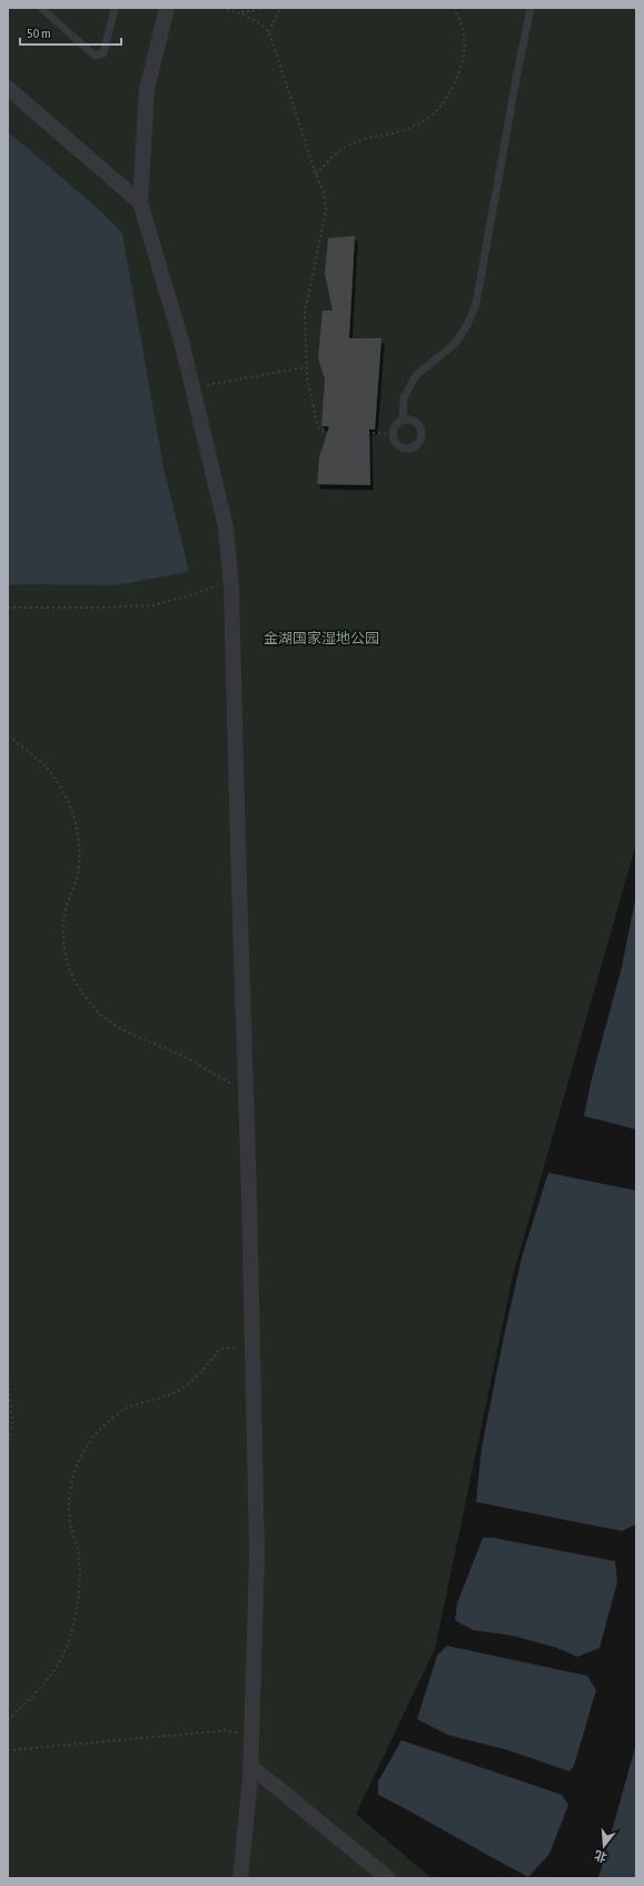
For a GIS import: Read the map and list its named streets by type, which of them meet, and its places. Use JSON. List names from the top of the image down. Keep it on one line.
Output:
{"parks":["金湖国家湿地公园"],"scale_bar":"50 m","north":"bottom"}
